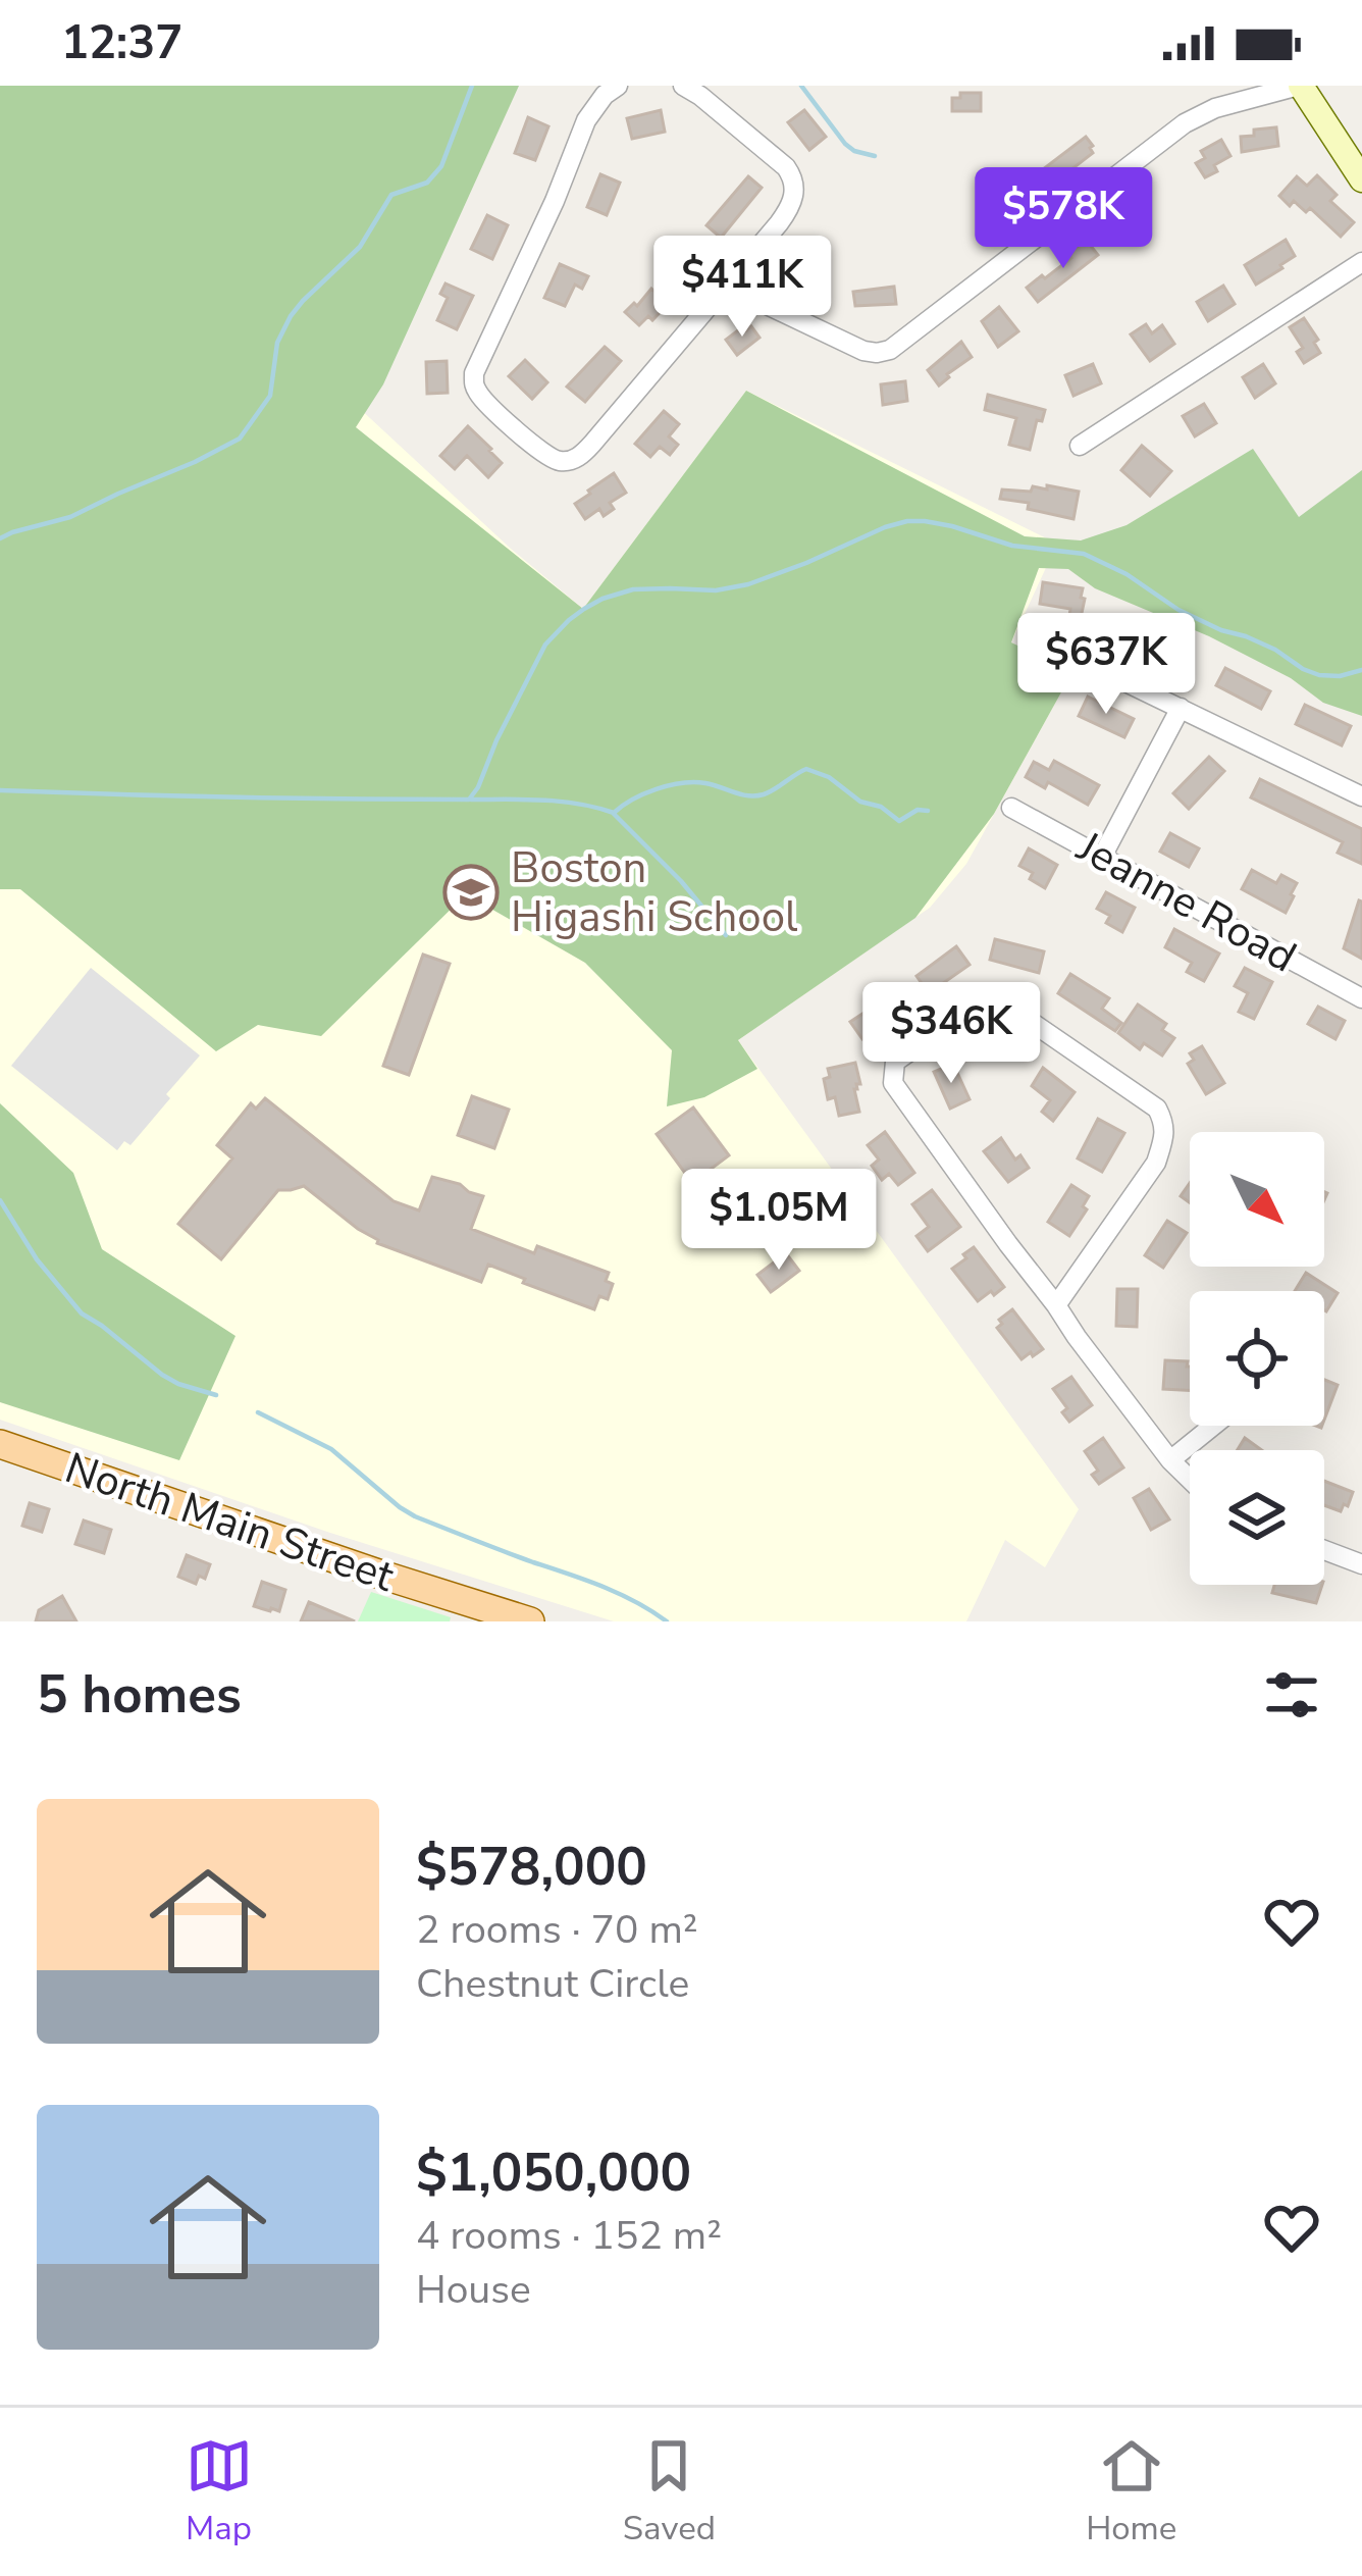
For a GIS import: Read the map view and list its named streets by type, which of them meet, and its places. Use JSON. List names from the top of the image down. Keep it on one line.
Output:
{"streets":{"main road":["North Main Street"],"street":["Jeanne Road"]},"places":{"school or university":["Boston Higashi School"]},"north":"bottom right","page":{"status":"12:37","price":["$578K","$411K","$637K","$346K","$1.05M"],"heading":"5 homes","list":[{"name":"$578,000","note":"2 rooms · 70 m² · Chestnut Circle"},{"name":"$1,050,000","note":"4 rooms · 152 m² · House"}],"tabs":["Map","Saved","Home"]}}
